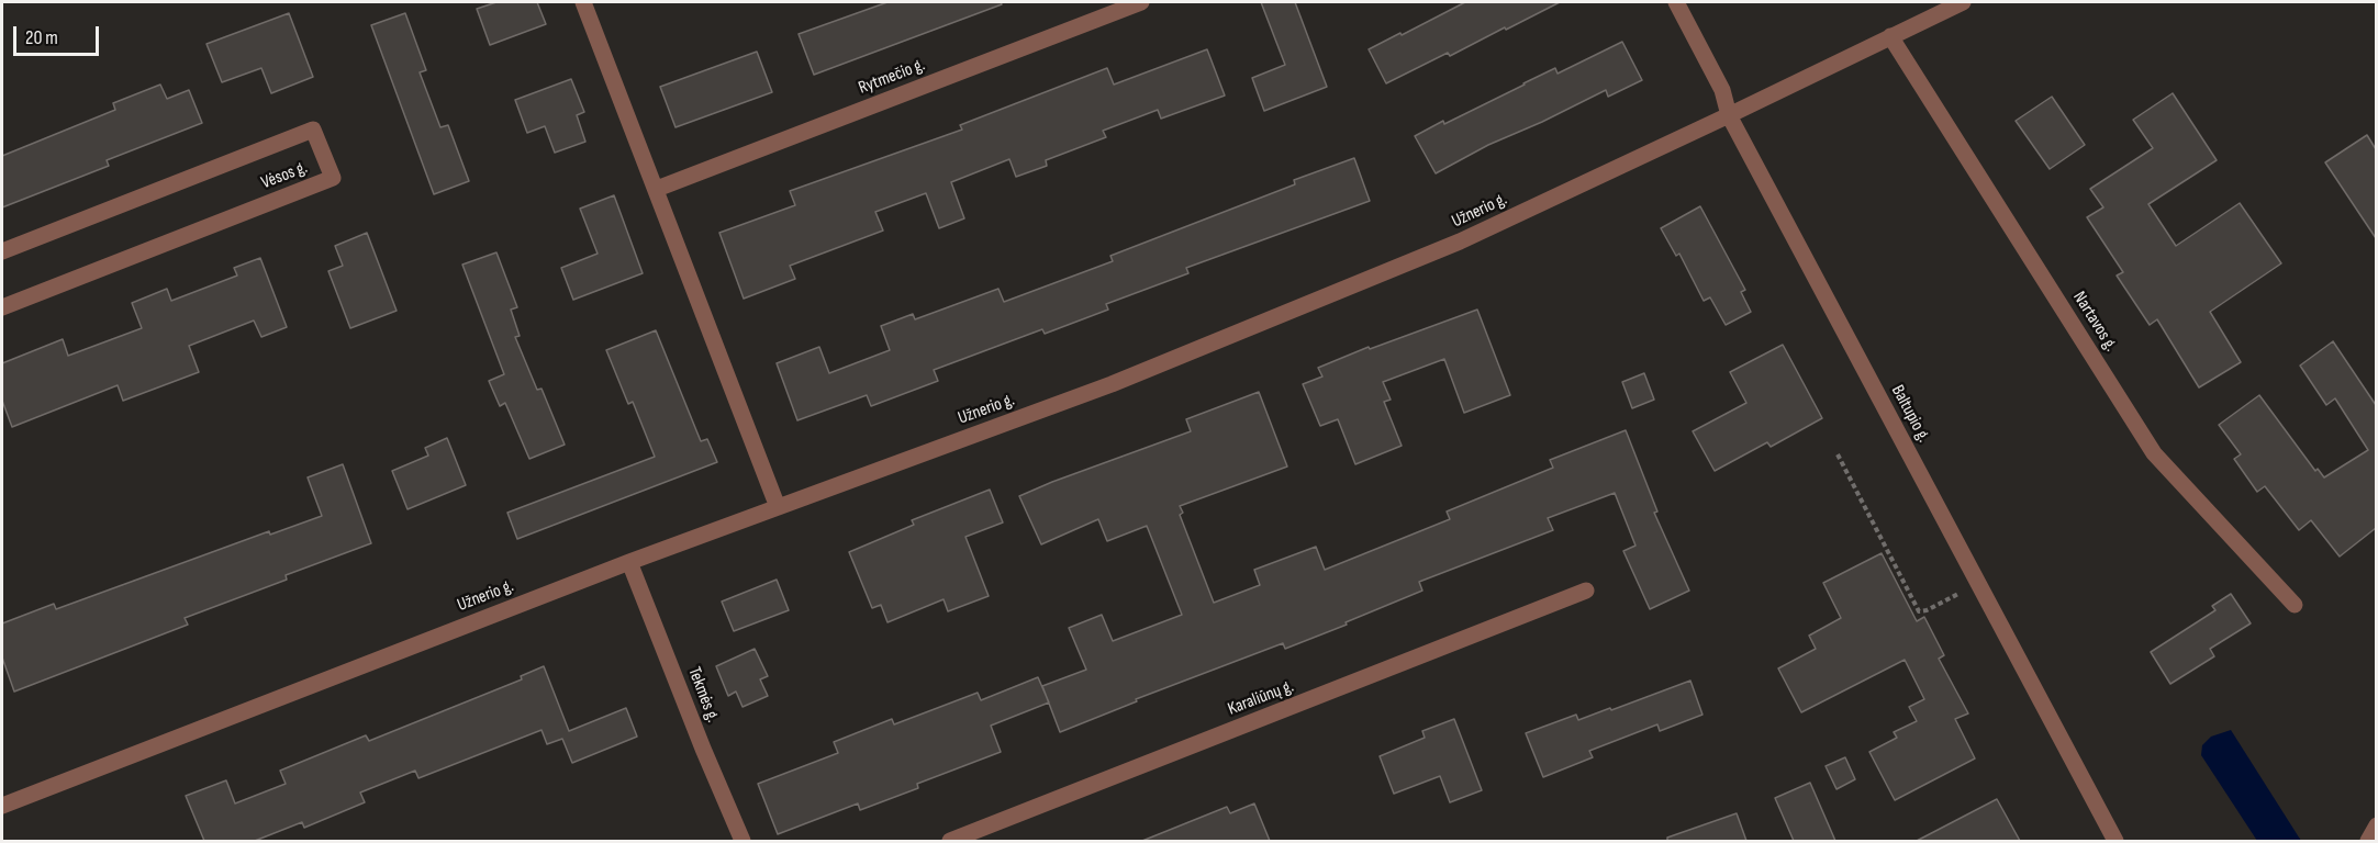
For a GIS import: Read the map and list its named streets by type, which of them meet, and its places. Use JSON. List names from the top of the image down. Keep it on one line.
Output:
{"streets":{"street":["Rytmečio g.","Vėsos g.","Užnerio g.","Nartavos g.","Baltupio g.","Tekmės g.","Karaliūnų g."]},"crossings":[["Užnerio g.","Nartavos g."],["Užnerio g.","Baltupio g."],["Užnerio g.","Tekmės g."]],"scale_bar":"20 m"}
